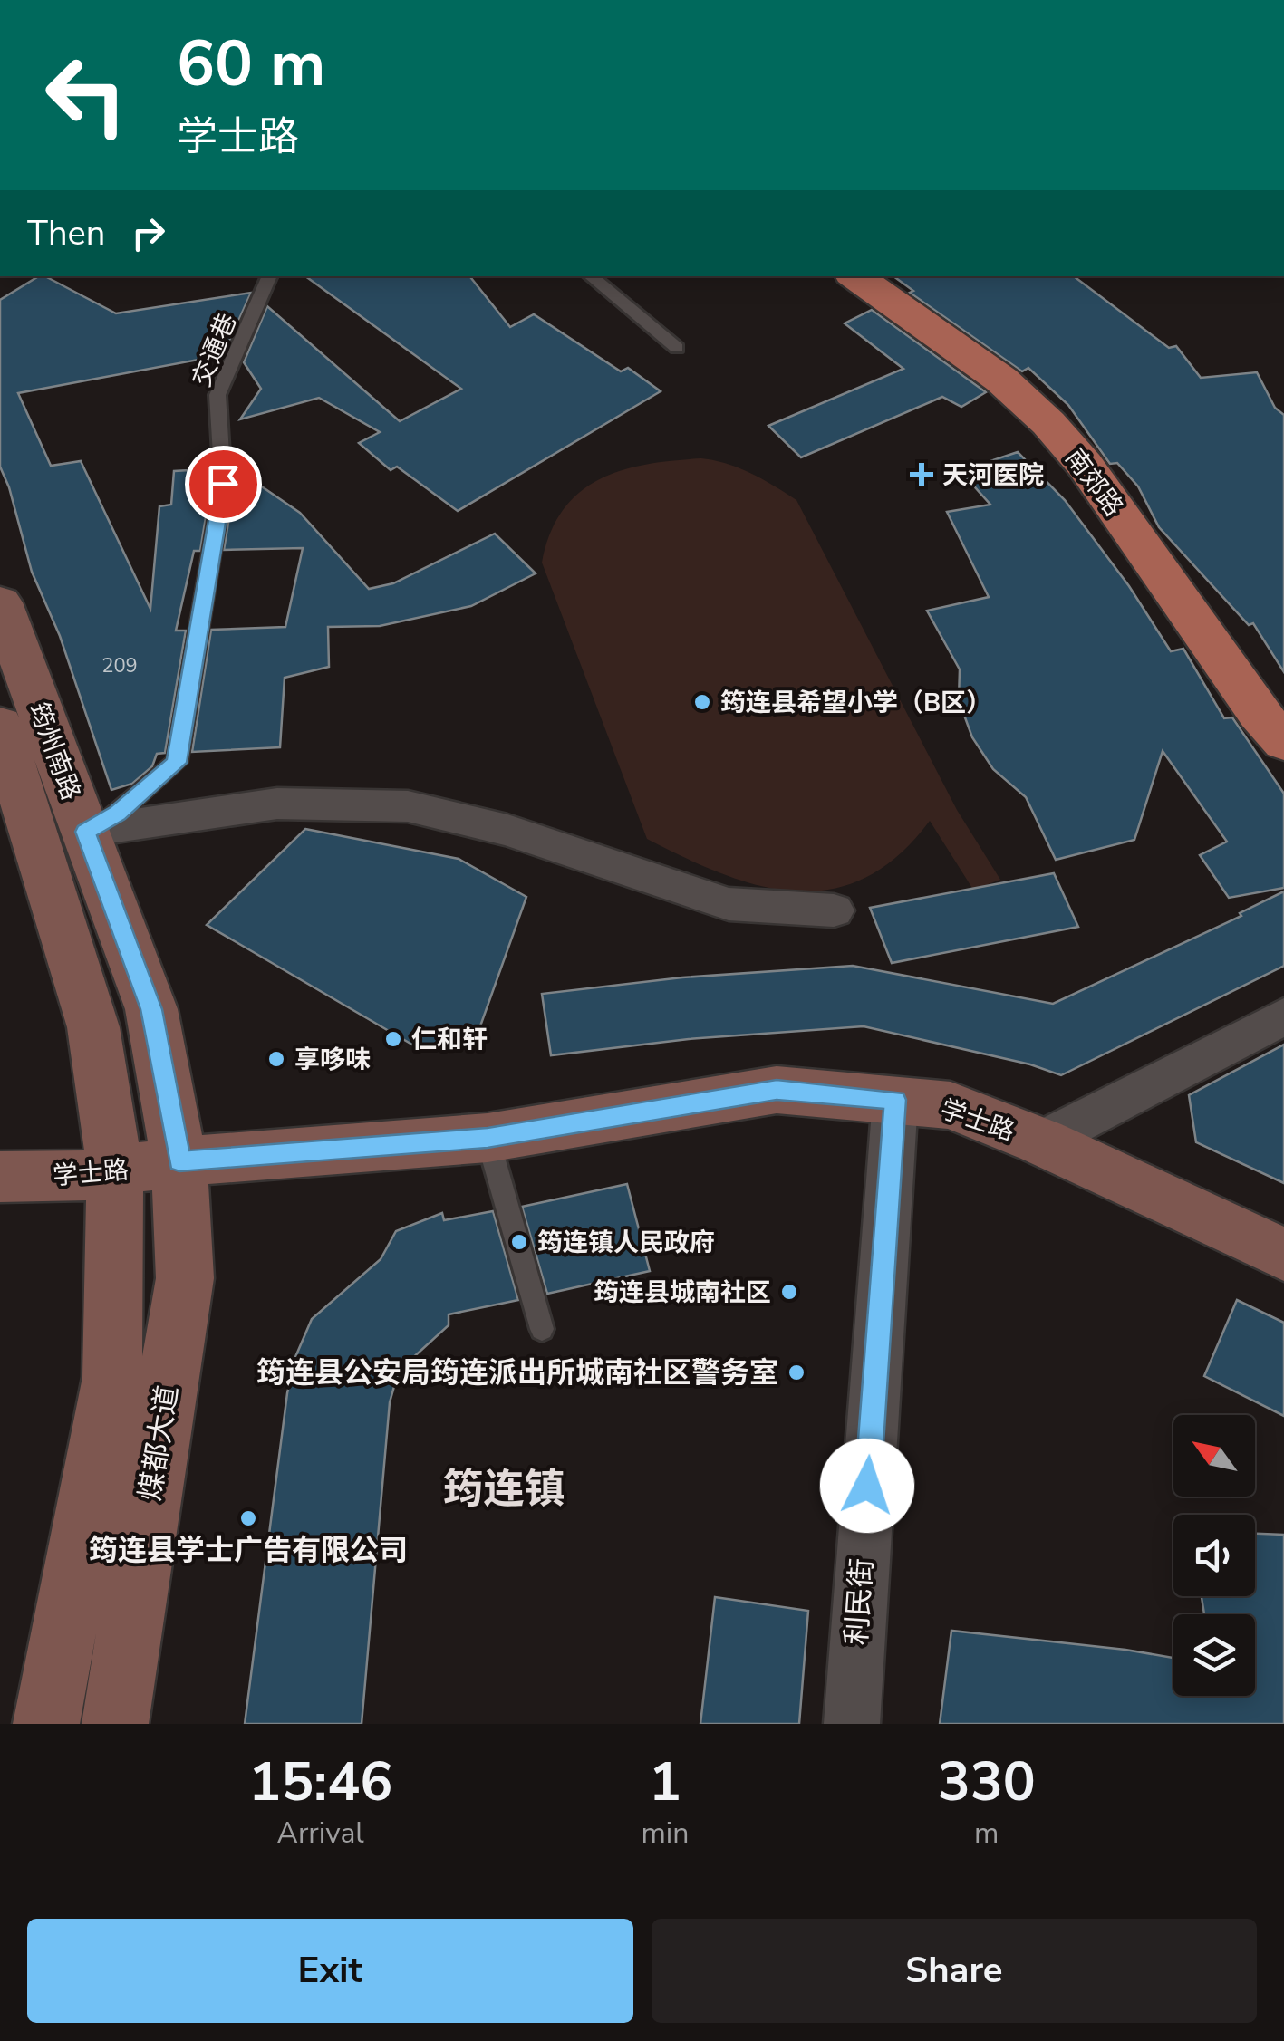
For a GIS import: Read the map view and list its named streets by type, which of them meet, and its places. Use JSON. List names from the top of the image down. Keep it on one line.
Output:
{"streets":{"main road":["南郊路","筠州南路","学士路","煤都大道"],"street":["利民街"],"lane":["交通巷"]},"crossings":[["交通巷","筠州南路"],["筠州南路","学士路"],["筠州南路","煤都大道"],["学士路","煤都大道"],["学士路","利民街"]],"districts":["筠连镇"],"places":{"health":["天河医院"],"other":["筠连县希望小学（B区）","仁和轩","享哆味","筠连镇人民政府","筠连县城南社区","筠连县公安局筠连派出所城南社区警务室","筠连县学士广告有限公司"]},"house_numbers":["209"],"north":"top left","page":{"turn":["60 m","学士路"],"then":"Then","eta":["15:46","Arrival","1","min","330","m"],"buttons":["Exit","Share"]}}
